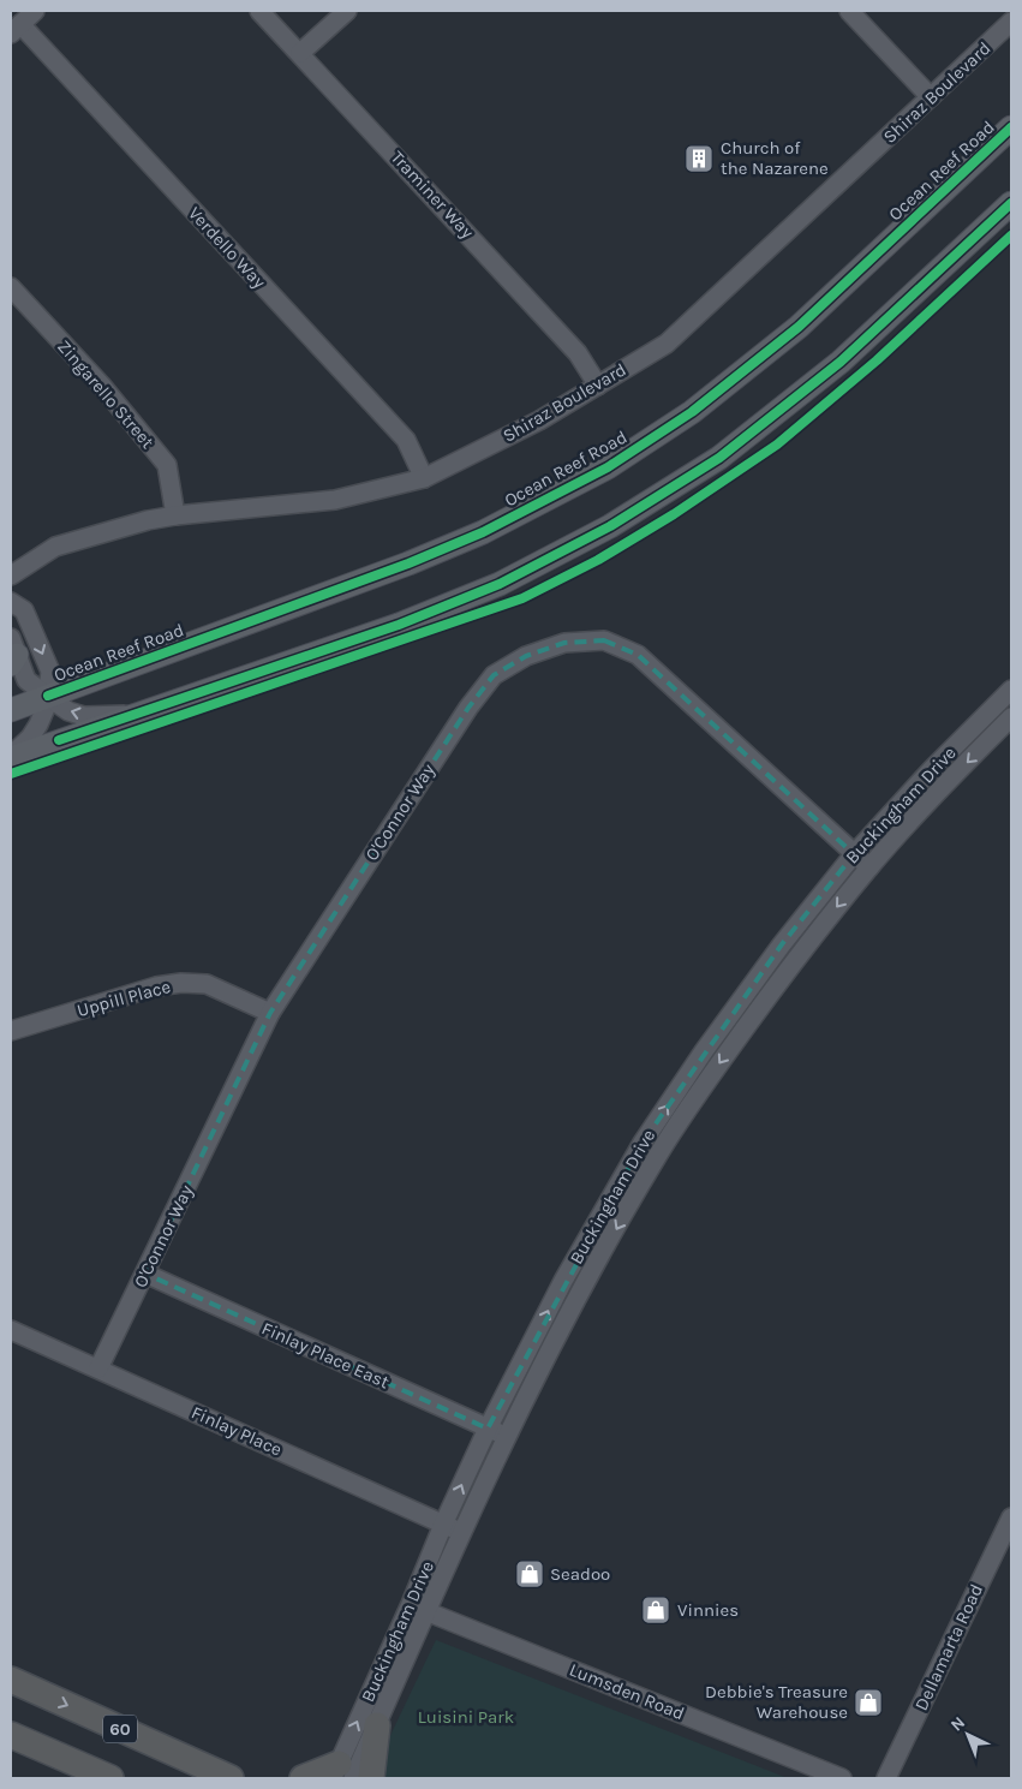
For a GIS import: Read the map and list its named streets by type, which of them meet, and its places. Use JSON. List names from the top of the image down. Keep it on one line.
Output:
{"streets":{"highway":["60"],"main road":["Ocean Reef Road"],"street":["Shiraz Boulevard","Traminer Way","Verdello Way","Zingarello Street","Buckingham Drive","O'Connor Way","Uppill Place","Finlay Place East","Finlay Place","Dellamarta Road","Lumsden Road"]},"crossings":[["Shiraz Boulevard","Traminer Way"],["Shiraz Boulevard","Verdello Way"],["Shiraz Boulevard","Zingarello Street"],["Buckingham Drive","O'Connor Way"],["Buckingham Drive","Finlay Place East"],["Buckingham Drive","Finlay Place"],["Buckingham Drive","Lumsden Road"],["O'Connor Way","Uppill Place"],["O'Connor Way","Finlay Place East"],["O'Connor Way","Finlay Place"]],"parks":["Luisini Park"],"places":{"building":["Church of the Nazarene"],"shop":["Seadoo","Vinnies","Debbie's Treasure Warehouse"]},"north":"top left"}
